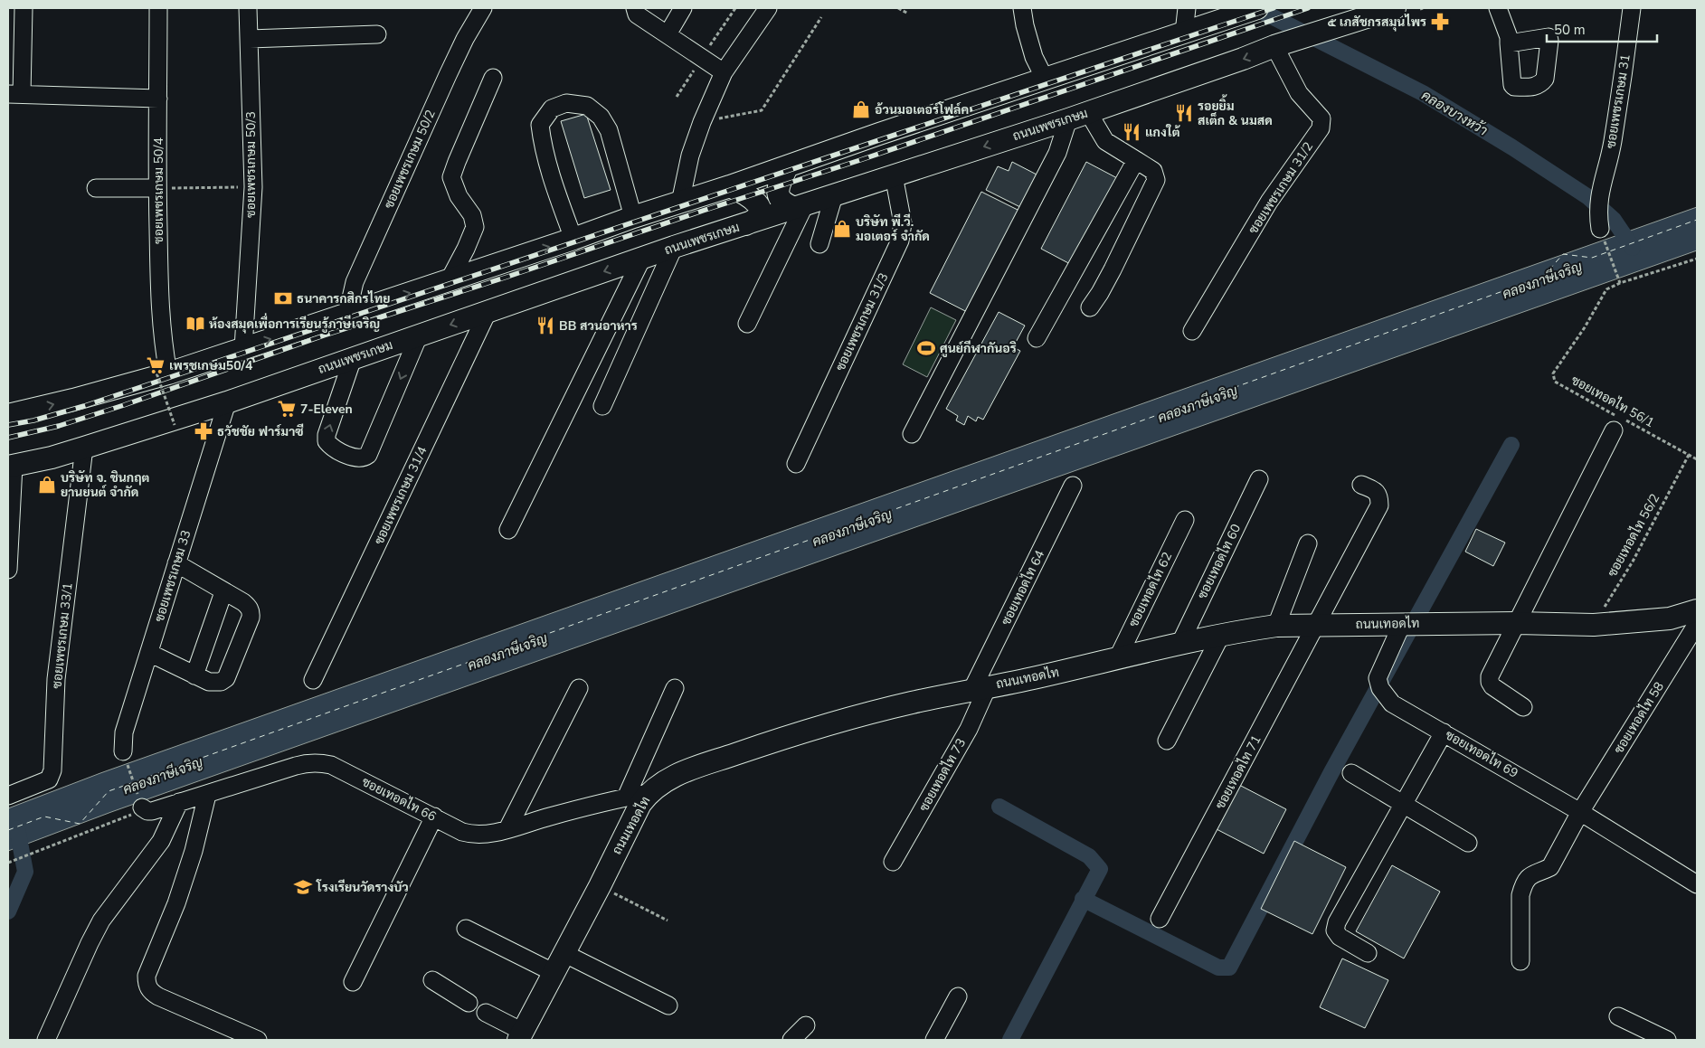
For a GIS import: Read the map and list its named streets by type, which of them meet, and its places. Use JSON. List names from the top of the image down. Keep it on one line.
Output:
{"streets":{"main road":["ถนนเพชรเกษม","ถนนเทอดไท"],"street":["ซอยเพชรเกษม 31","ซอยเพชรเกษม 50/2","ซอยเพชรเกษม 50/3","ซอยเพชรเกษม 31/2","ซอยเพชรเกษม 50/4","ซอยเพชรเกษม 31/3","ซอยเพชรเกษม 31/4","ซอยเทอดไท 60","ซอยเพชรเกษม 33","ซอยเทอดไท 64","ซอยเทอดไท 62","ซอยเพชรเกษม 33/1","ซอยเทอดไท 58","ซอยเทอดไท 69","ซอยเทอดไท 71","ซอยเทอดไท 73","ซอยเทอดไท 66"],"path":["ซอยเทอดไท 56/1","ซอยเทอดไท 56/2"]},"crossings":[["ถนนเพชรเกษม","ซอยเพชรเกษม 31/2"],["ถนนเพชรเกษม","ซอยเพชรเกษม 31/3"],["ถนนเพชรเกษม","ซอยเพชรเกษม 31/4"],["ถนนเพชรเกษม","ซอยเพชรเกษม 33"],["ถนนเพชรเกษม","ซอยเพชรเกษม 33/1"],["ซอยเทอดไท 56/1","ซอยเทอดไท 56/2"],["ซอยเทอดไท 56/2","ถนนเทอดไท"],["ซอยเทอดไท 60","ถนนเทอดไท"],["ซอยเทอดไท 64","ถนนเทอดไท"],["ซอยเทอดไท 64","ซอยเทอดไท 73"],["ซอยเทอดไท 62","ถนนเทอดไท"],["ถนนเทอดไท","ซอยเทอดไท 69"],["ถนนเทอดไท","ซอยเทอดไท 71"],["ถนนเทอดไท","ซอยเทอดไท 73"],["ถนนเทอดไท","ซอยเทอดไท 66"],["ซอยเทอดไท 58","ซอยเทอดไท 69"]],"water":["คลองบางหว้า","คลองภาษีเจริญ"],"places":{"pharmacy":["๕ เภสัชกรสมุนไพร","ธวัชชัย ฟาร์มาซี"],"shop":["อ้วนมอเตอร์โฟล์ค","บริษัท พี.วี. มอเตอร์ จำกัด","บริษัท จ. ชินกฤต ยานยนต์ จำกัด"],"restaurant":["รอยยิ้ม สเต็ก & นมสด","แกงใต้","BB สวนอาหาร"],"bank":["ธนาคารกสิกรไทย"],"library":["ห้องสมุดเพื่อการเรียนรู้ภาษีเจริญ"],"sports":["ศูนย์กีฬากันอริ"],"supermarket":["เพรชเกษม50/4","7-Eleven"],"school or university":["โรงเรียนวัดรางบัว"]},"scale_bar":"50 m"}
